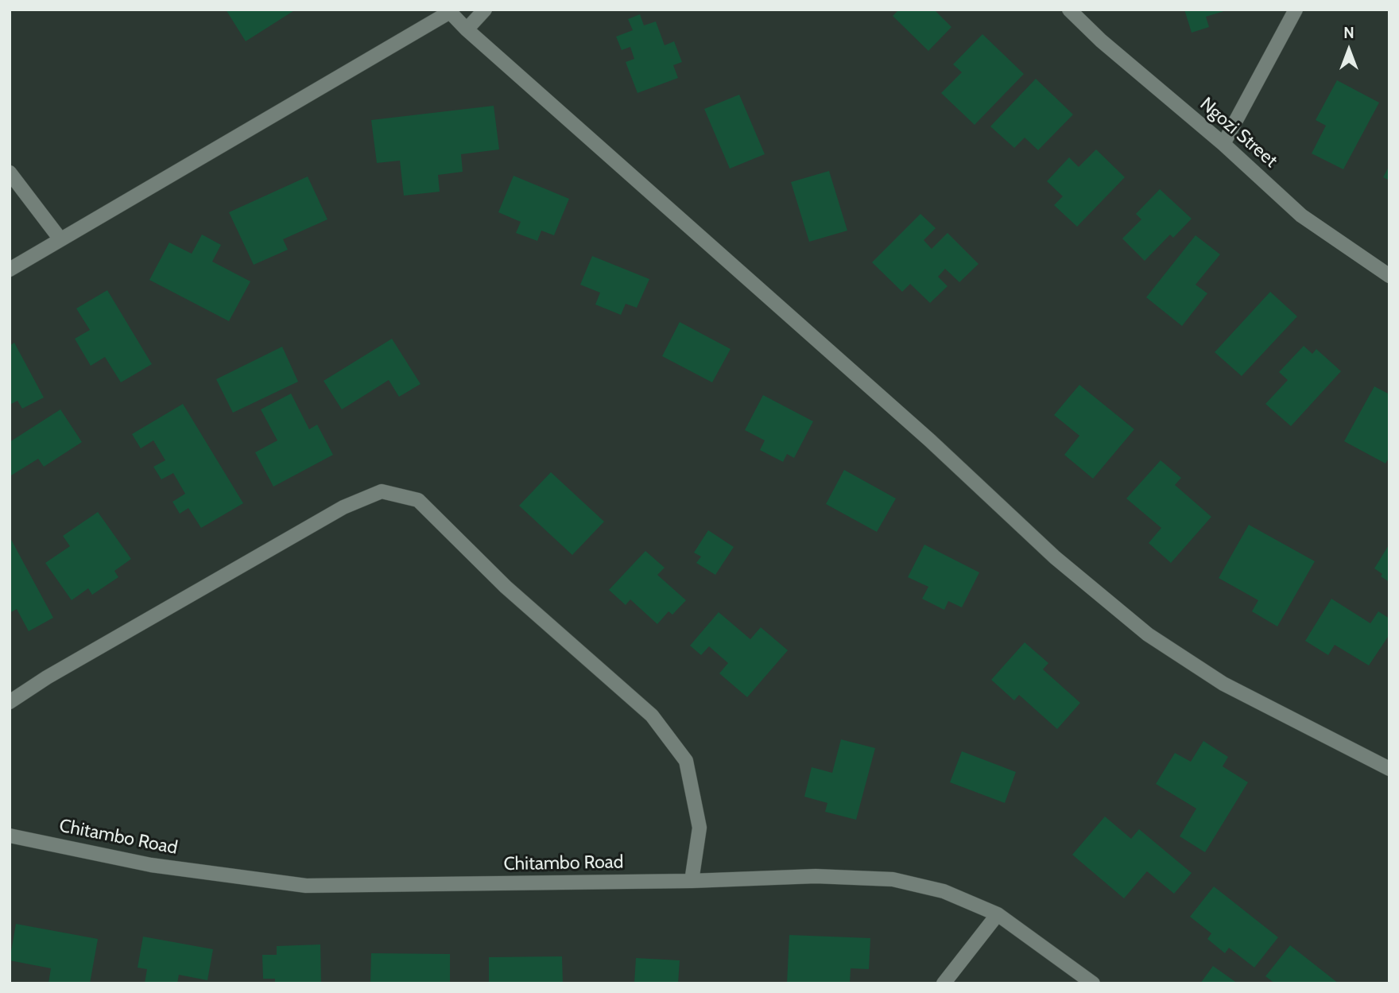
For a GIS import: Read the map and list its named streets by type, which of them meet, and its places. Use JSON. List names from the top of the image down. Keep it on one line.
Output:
{"streets":{"street":["Ngozi Street","Chitambo Road"]},"north":"top"}
